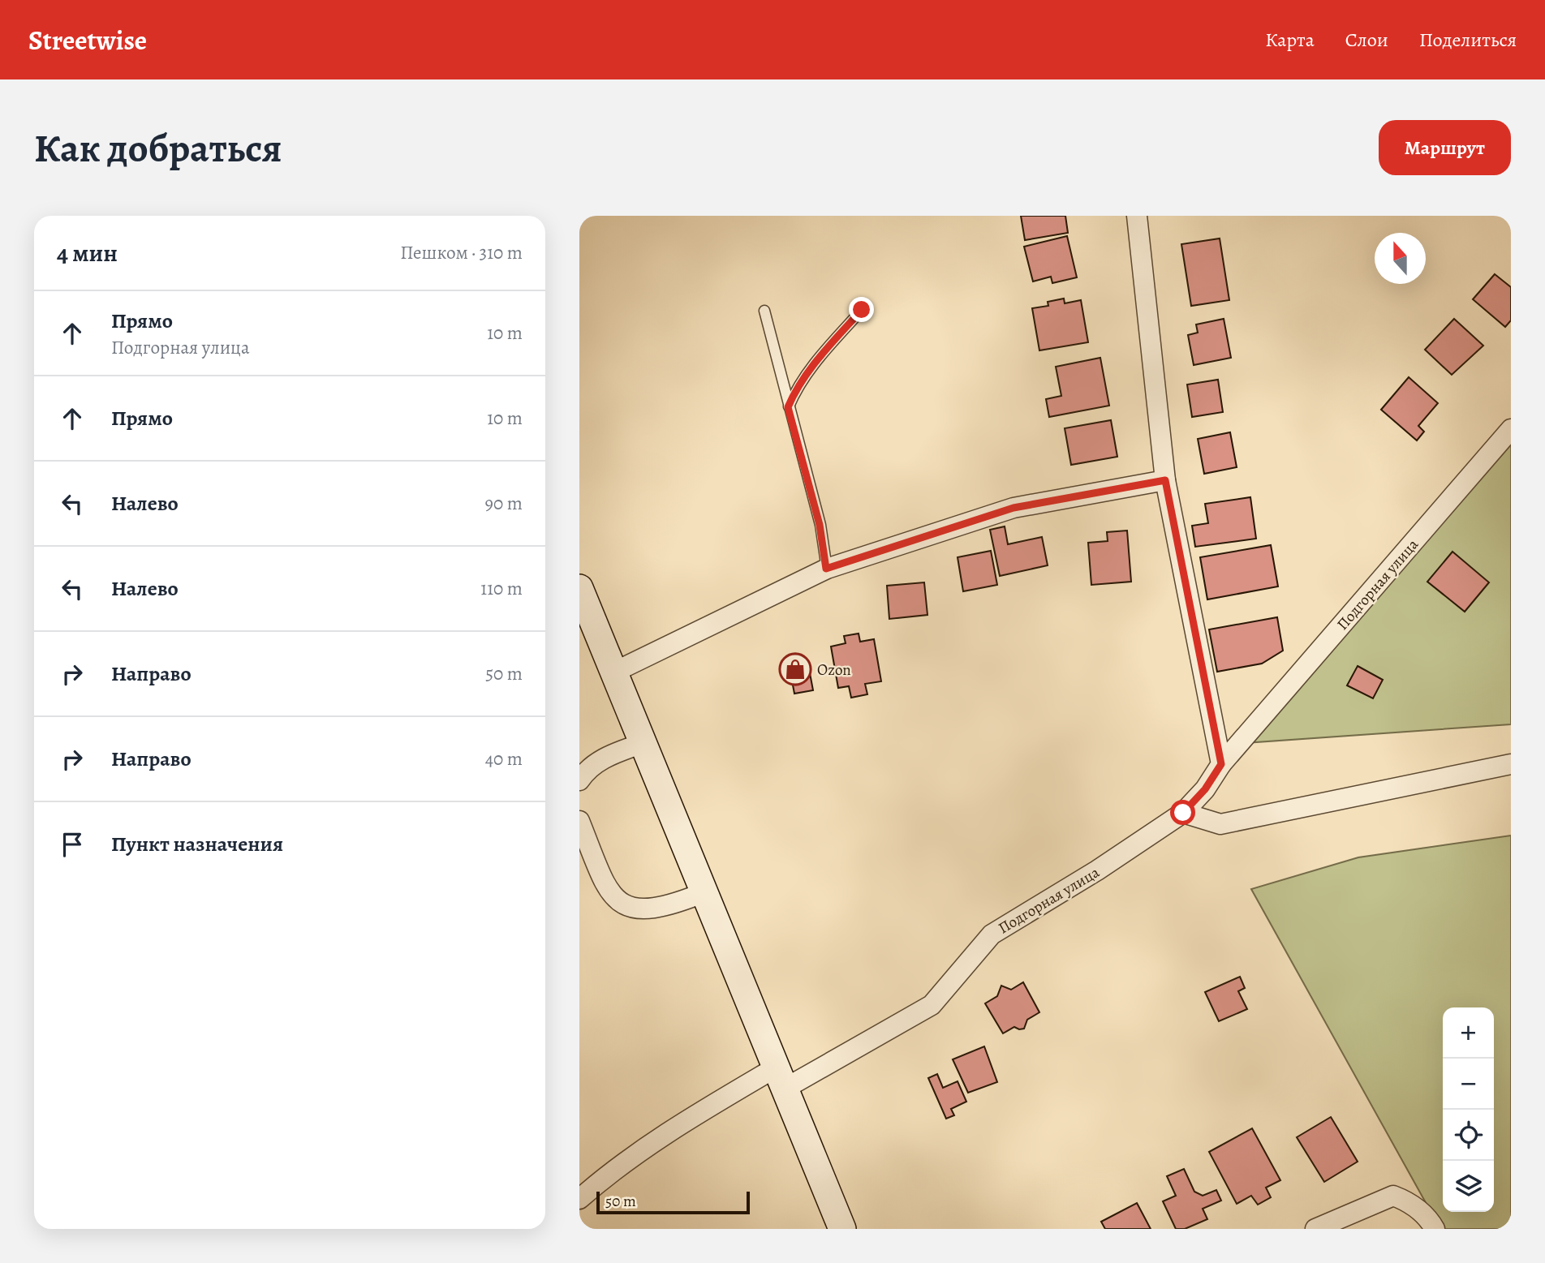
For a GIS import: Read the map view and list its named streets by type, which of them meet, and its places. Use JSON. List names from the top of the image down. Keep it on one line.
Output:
{"streets":{"street":["Подгорная улица"]},"places":{"shop":["Ozon"]},"scale_bar":"50 m","north":"top","page":{"header":"Streetwise","nav":["Карта","Слои","Поделиться"],"buttons":"Маршрут","title":"Как добраться","heading":["4 мин","Пешком · 310 m"],"list":[["Прямо","Подгорная улица","10 m"],["Прямо","10 m"],["Налево","90 m"],["Налево","110 m"],["Направо","50 m"],["Направо","40 m"],"Пункт назначения"],"map_buttons":["+","−"],"scale":"50 m"}}
